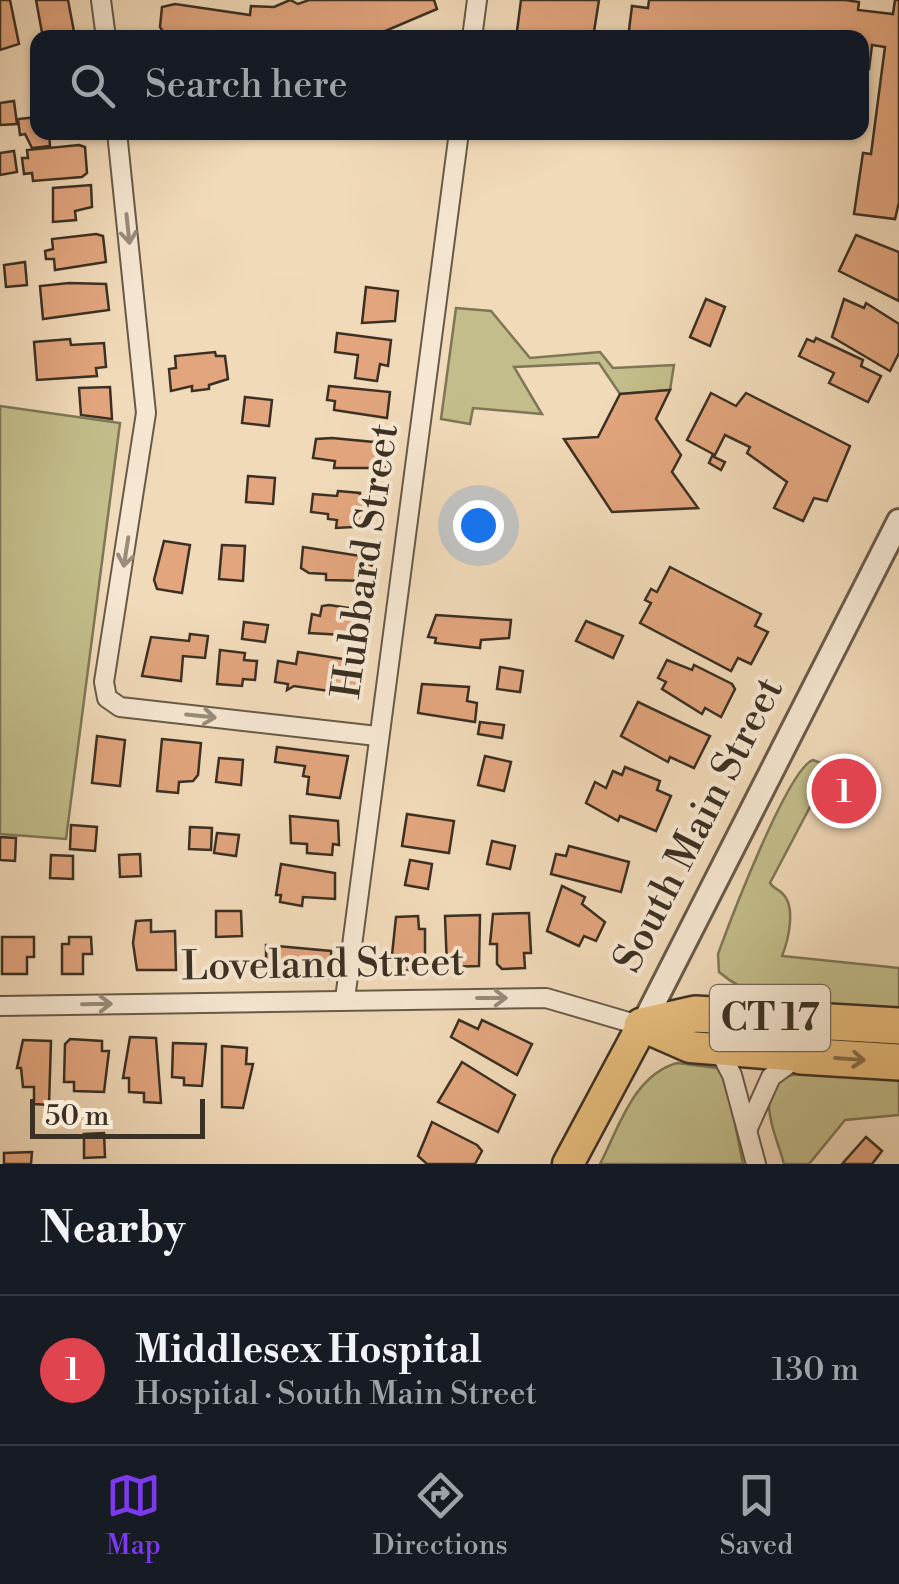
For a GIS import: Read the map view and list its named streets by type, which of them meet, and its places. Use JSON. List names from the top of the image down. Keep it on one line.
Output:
{"streets":{"highway":["CT 17"],"main road":["South Main Street"],"street":["Hubbard Street","Loveland Street"]},"crossings":[["Hubbard Street","Loveland Street"],["South Main Street","Loveland Street"],["South Main Street","CT 17"],["Loveland Street","CT 17"]],"one_way":["Loveland Street"],"scale_bar":"50 m","page":{"search":"Search here","pins":"1","scale":"50 m","heading":"Nearby","list":[{"mark":"1","name":"Middlesex Hospital","note":"Hospital · South Main Street","value":"130 m"}],"nav":["Map","Directions","Saved"]}}
